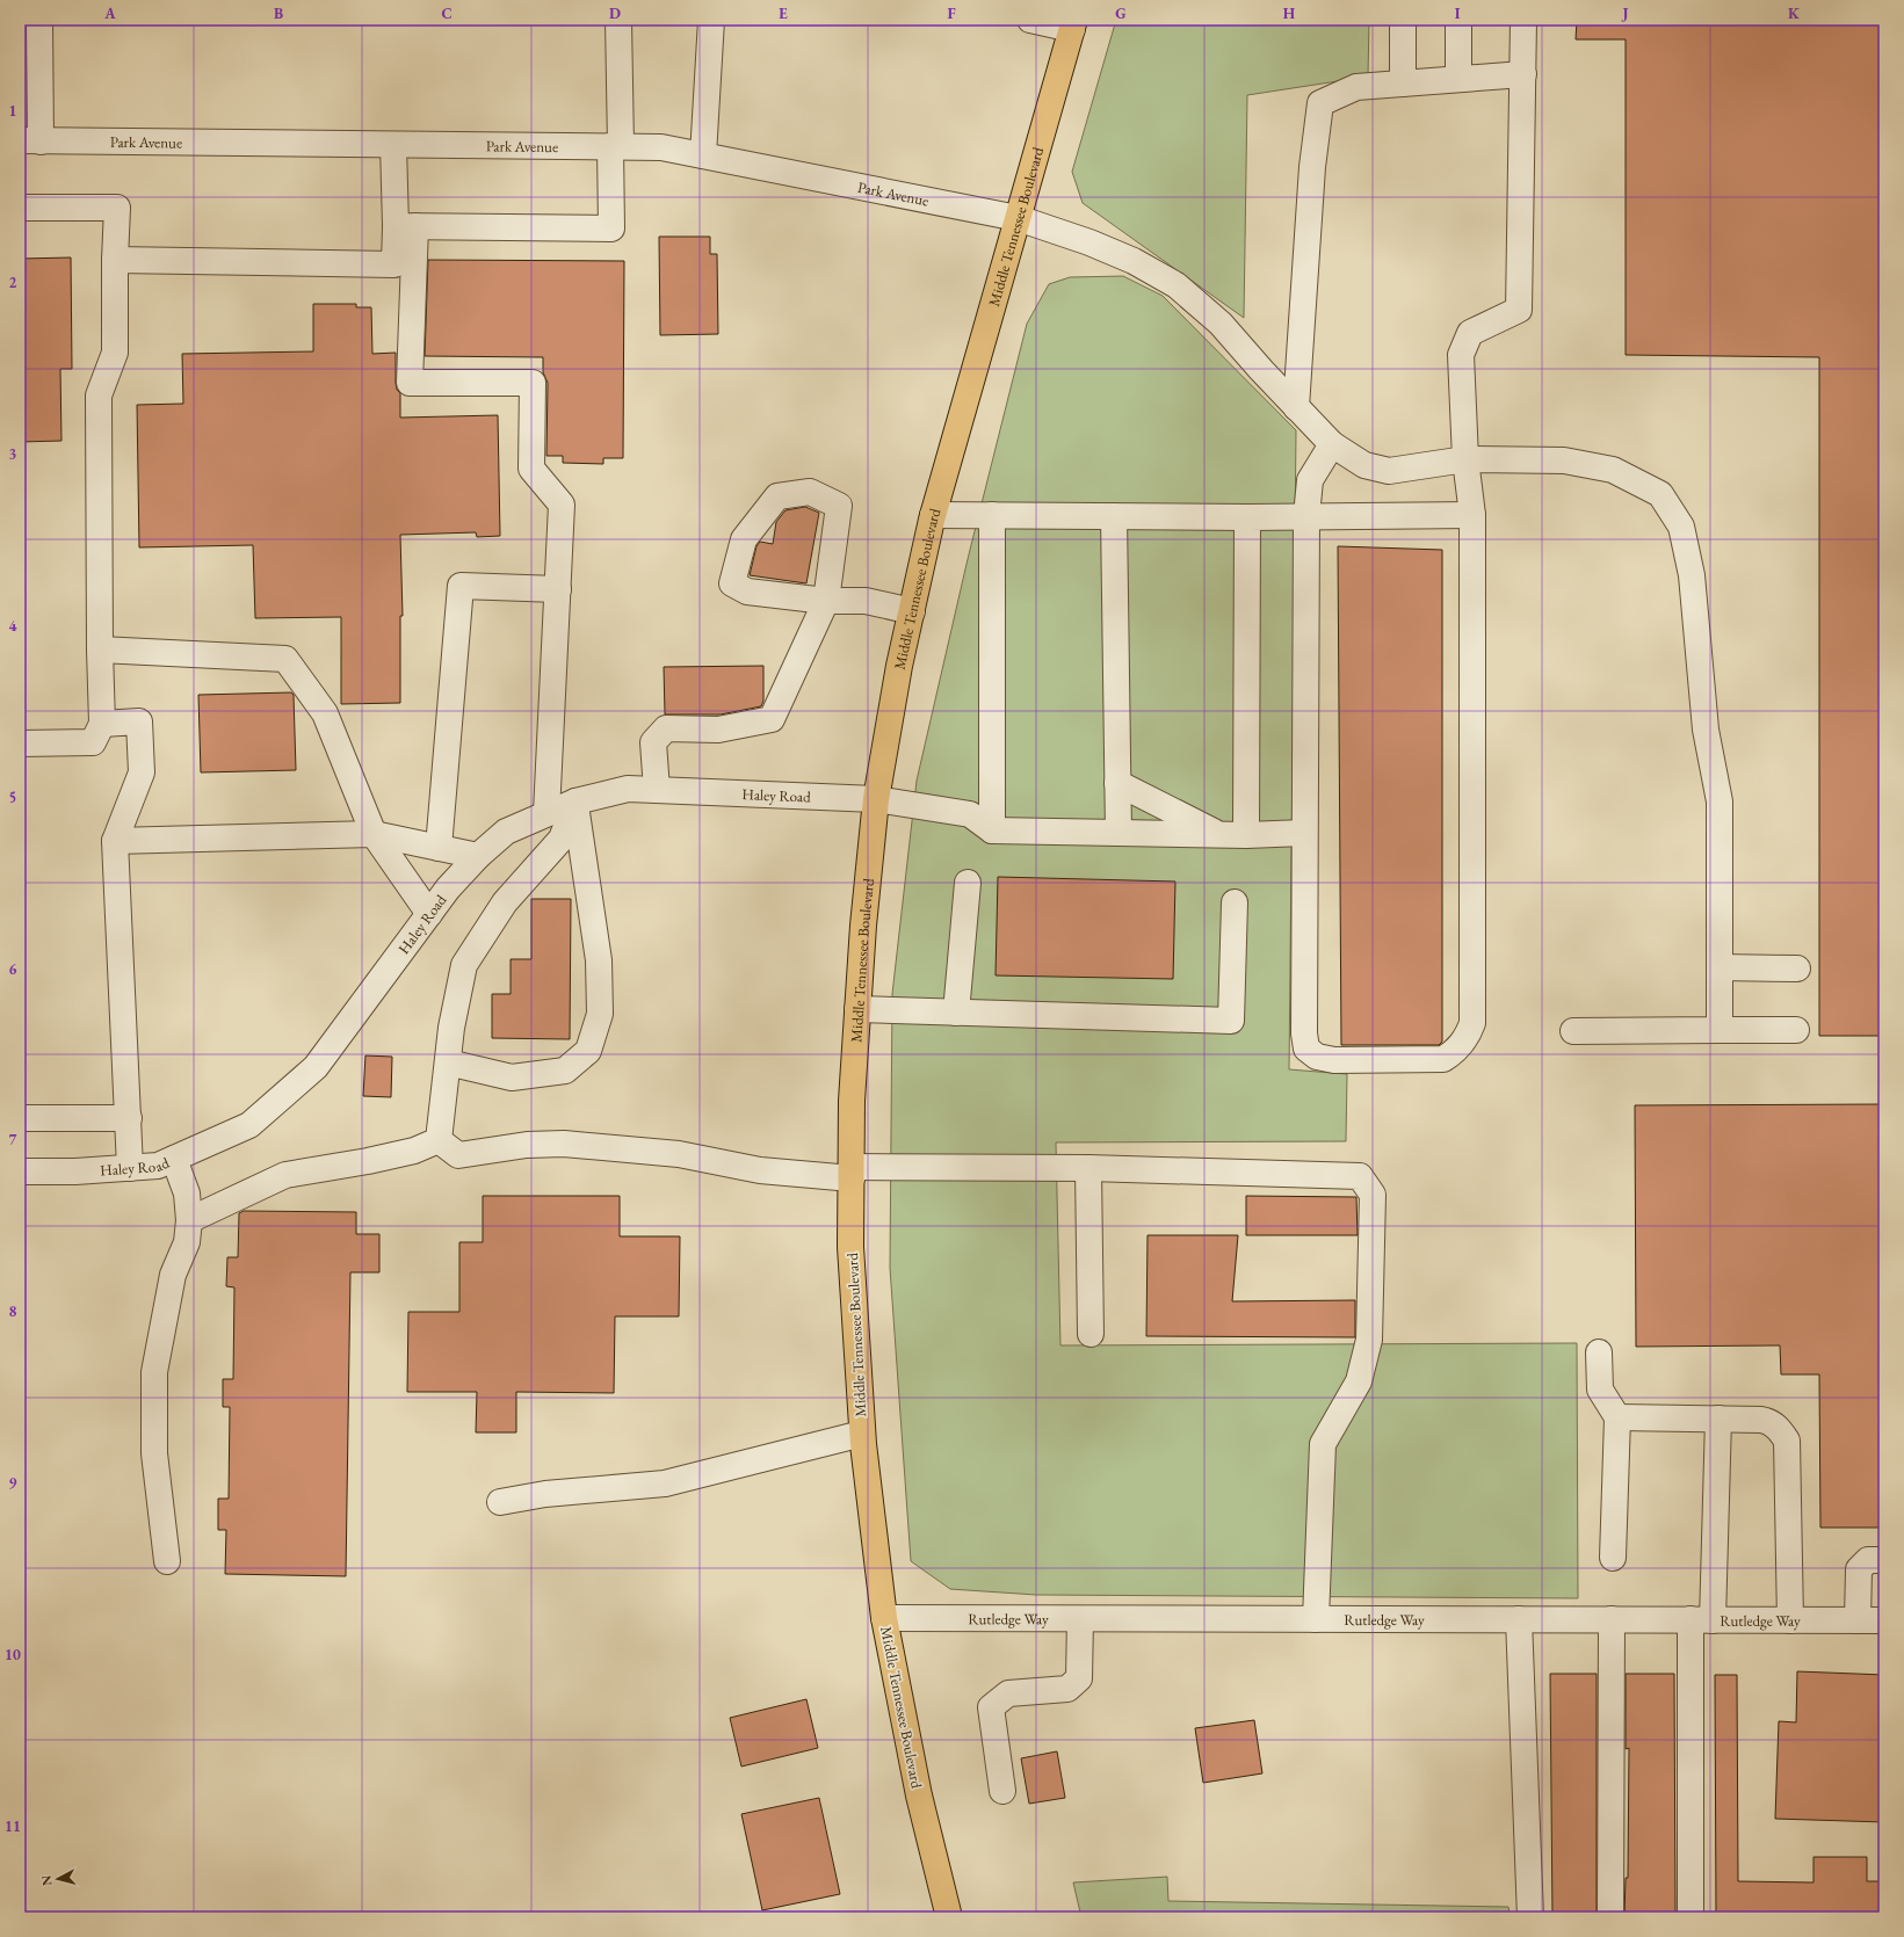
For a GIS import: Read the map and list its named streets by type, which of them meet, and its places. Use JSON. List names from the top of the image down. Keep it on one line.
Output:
{"streets":{"main road":["Middle Tennessee Boulevard"],"street":["Park Avenue","Haley Road","Rutledge Way"]},"crossings":[["Park Avenue","Middle Tennessee Boulevard"],["Middle Tennessee Boulevard","Haley Road"],["Middle Tennessee Boulevard","Rutledge Way"]],"north":"left","grid":{"columns":["A","B","C","D","E","F","G","H","I","J","K"],"rows":["1","2","3","4","5","6","7","8","9","10","11"]}}
